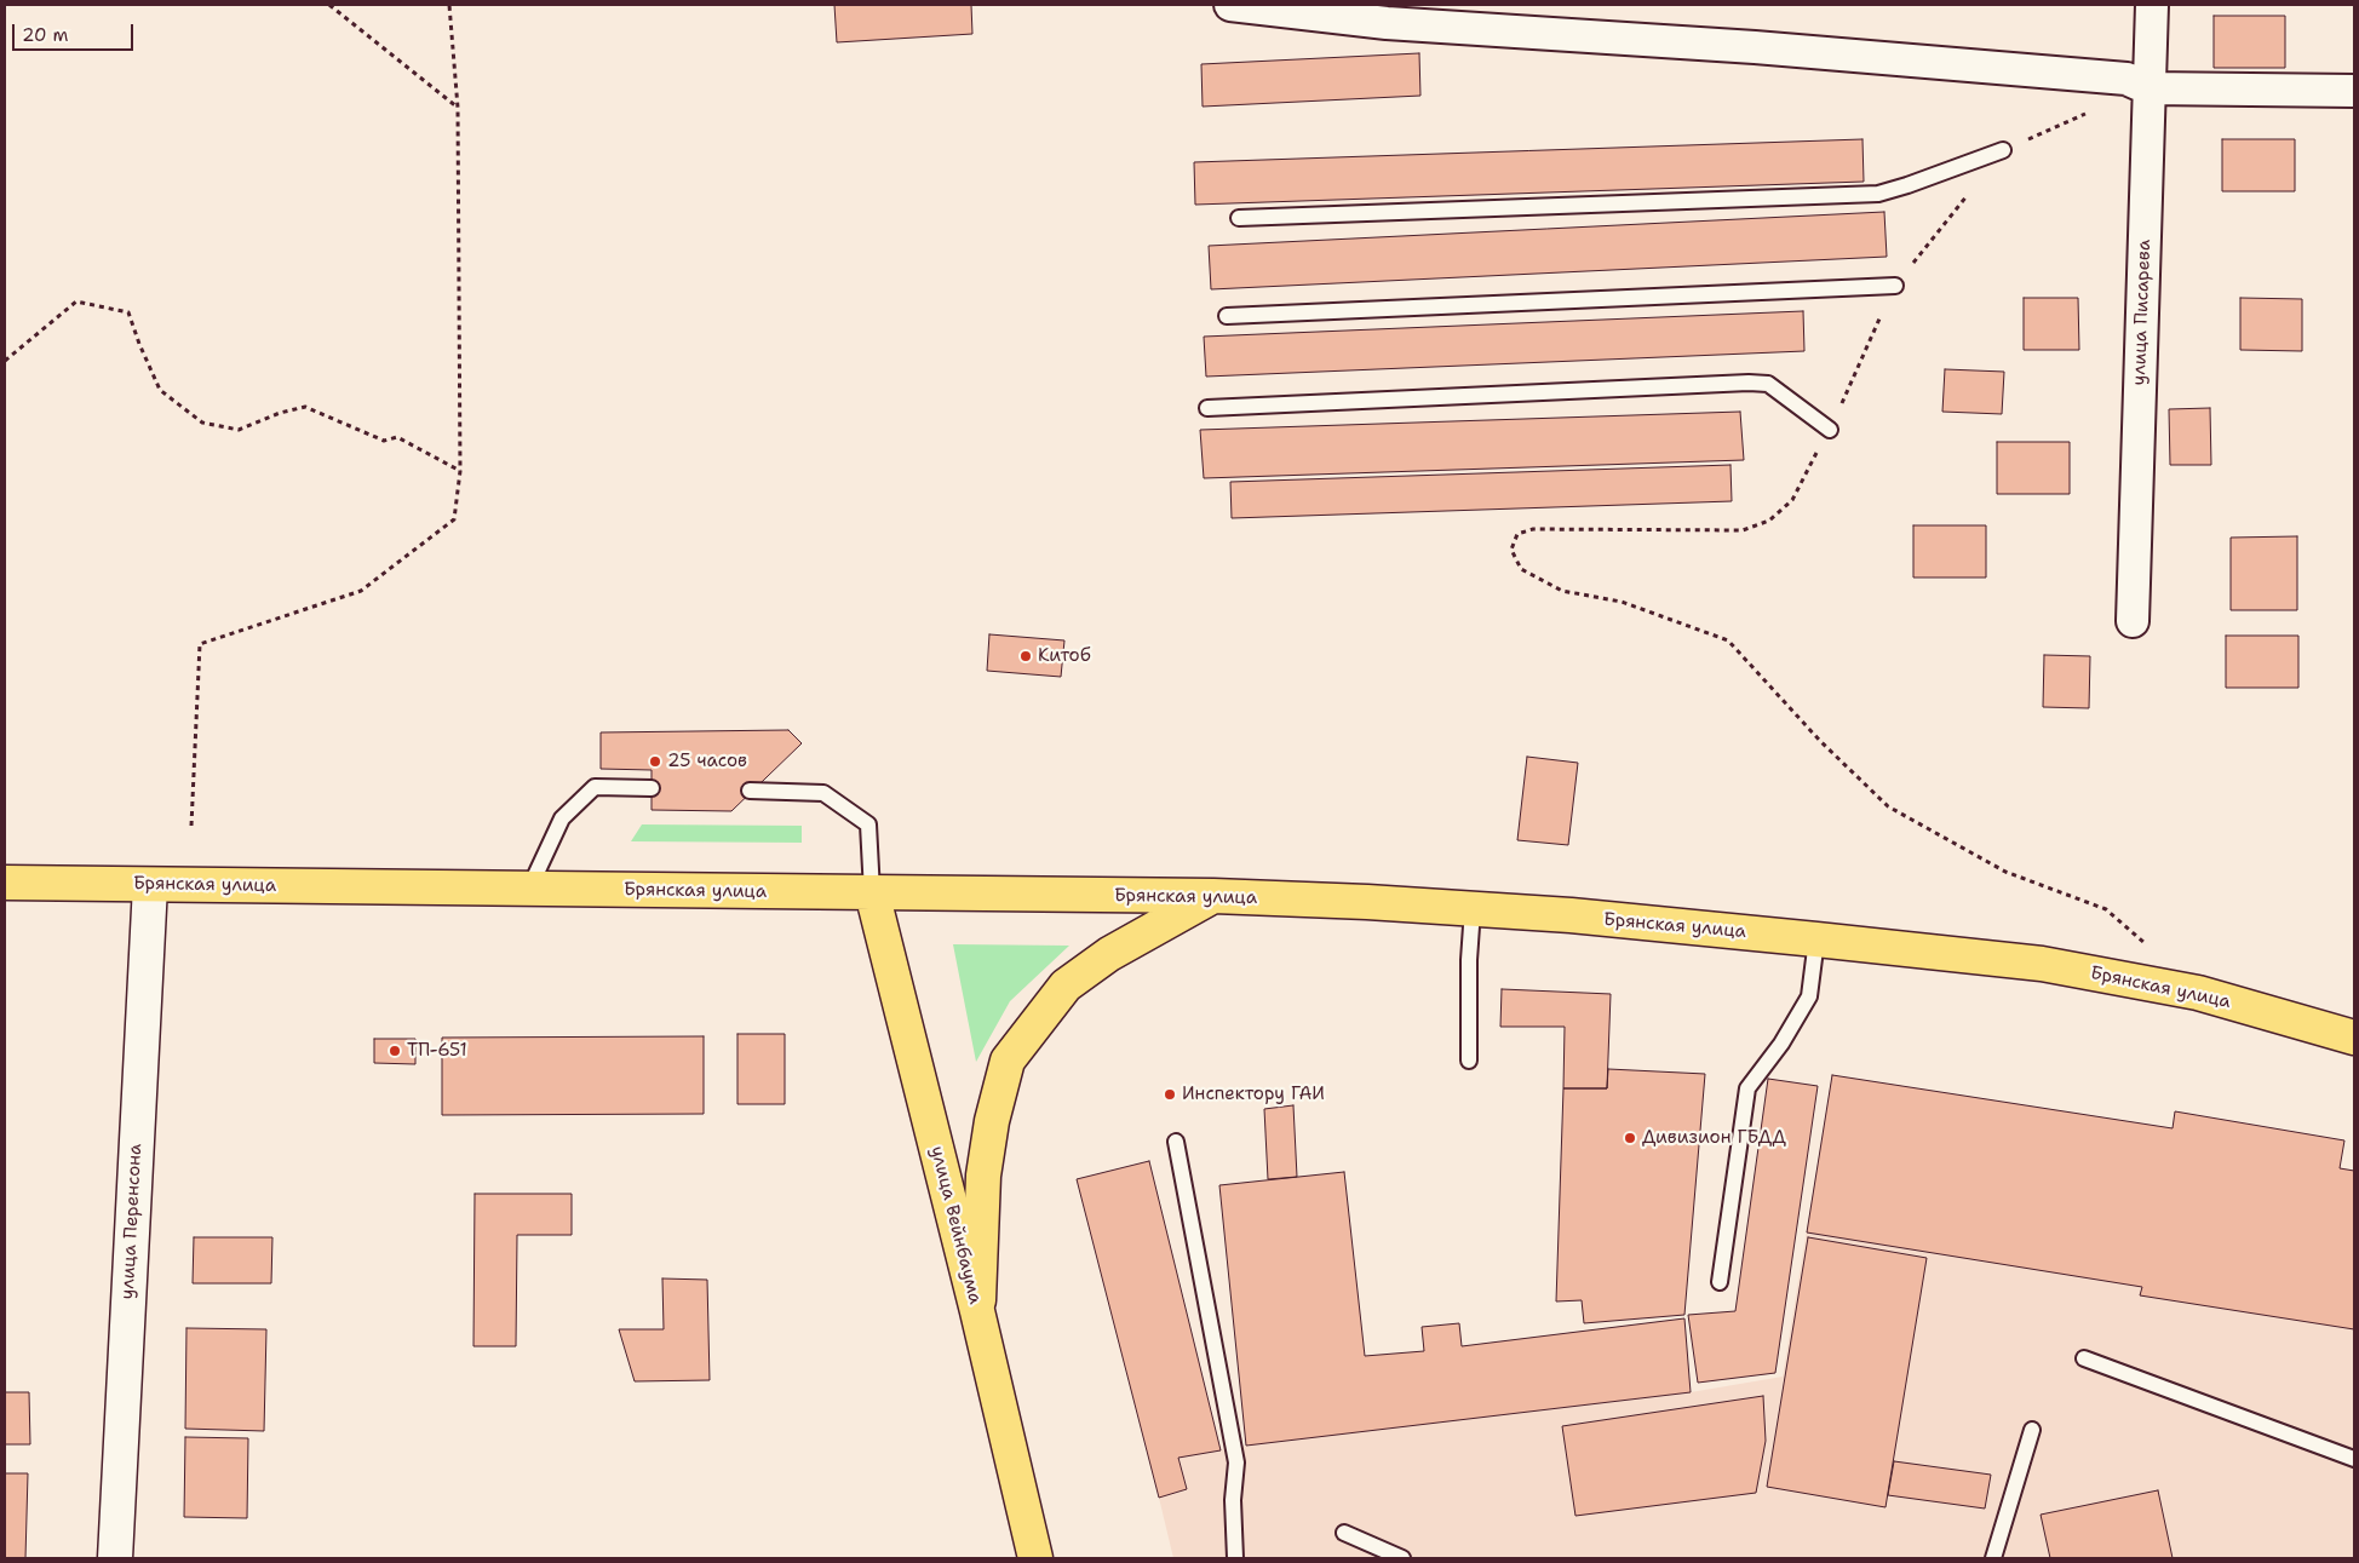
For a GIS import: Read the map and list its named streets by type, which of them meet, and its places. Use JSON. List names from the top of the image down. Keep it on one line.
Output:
{"streets":{"main road":["Брянская улица","улица Вейнбаума"],"street":["улица Писарева","улица Перенсона"]},"crossings":[["Брянская улица","улица Перенсона"],["Брянская улица","улица Вейнбаума"]],"places":["Китоб","25 часов","ТП-651","Инспектору ГАИ","Дивизион ГБДД"],"scale_bar":"20 m"}
